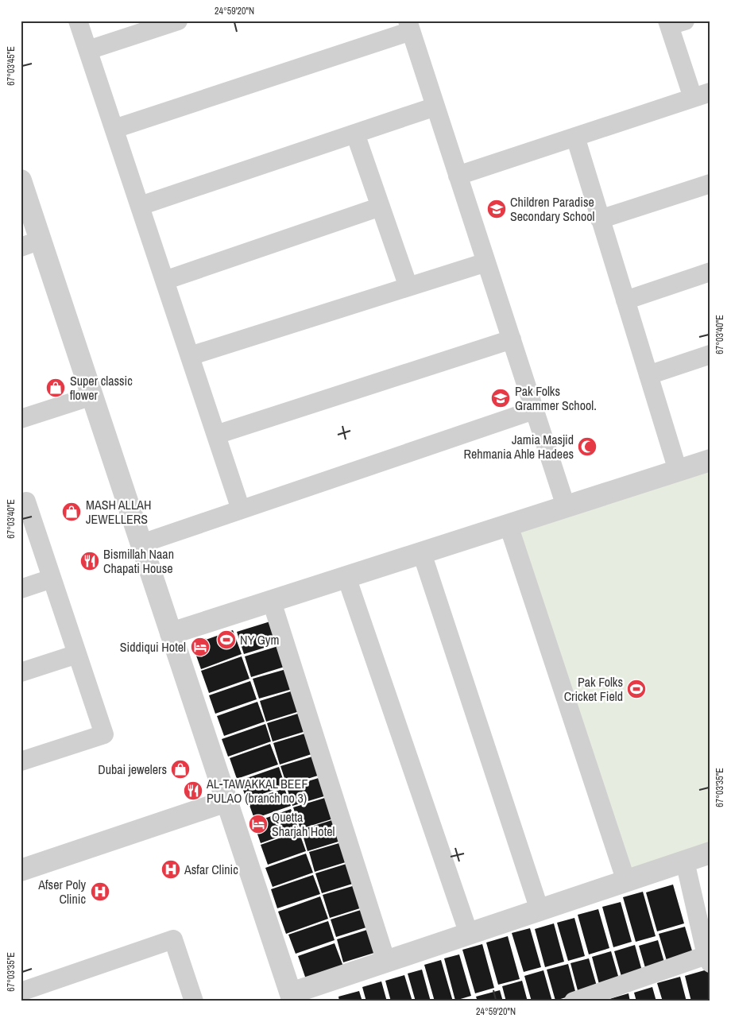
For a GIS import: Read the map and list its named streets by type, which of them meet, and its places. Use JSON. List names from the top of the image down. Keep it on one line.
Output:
{"places":{"school or university":["Children Paradise Secondary School","Pak Folks Grammer School."],"shop":["Super classic flower","MASH ALLAH JEWELLERS","Dubai jewelers"],"mosque":["Jamia Masjid Rehmania Ahle Hadees"],"restaurant":["Bismillah Naan Chapati House","AL-TAWAKKAL BEEF PULAO (branch no 3)"],"sports":["NY Gym","Pak Folks Cricket Field"],"hotel":["Siddiqui Hotel","Quetta Sharjah Hotel"],"hospital":["Asfar Clinic","Afser Poly Clinic"]},"coordinates":["24°59'20\"N","67°03'45\"E","67°03'40\"E","67°03'35\"E"]}
